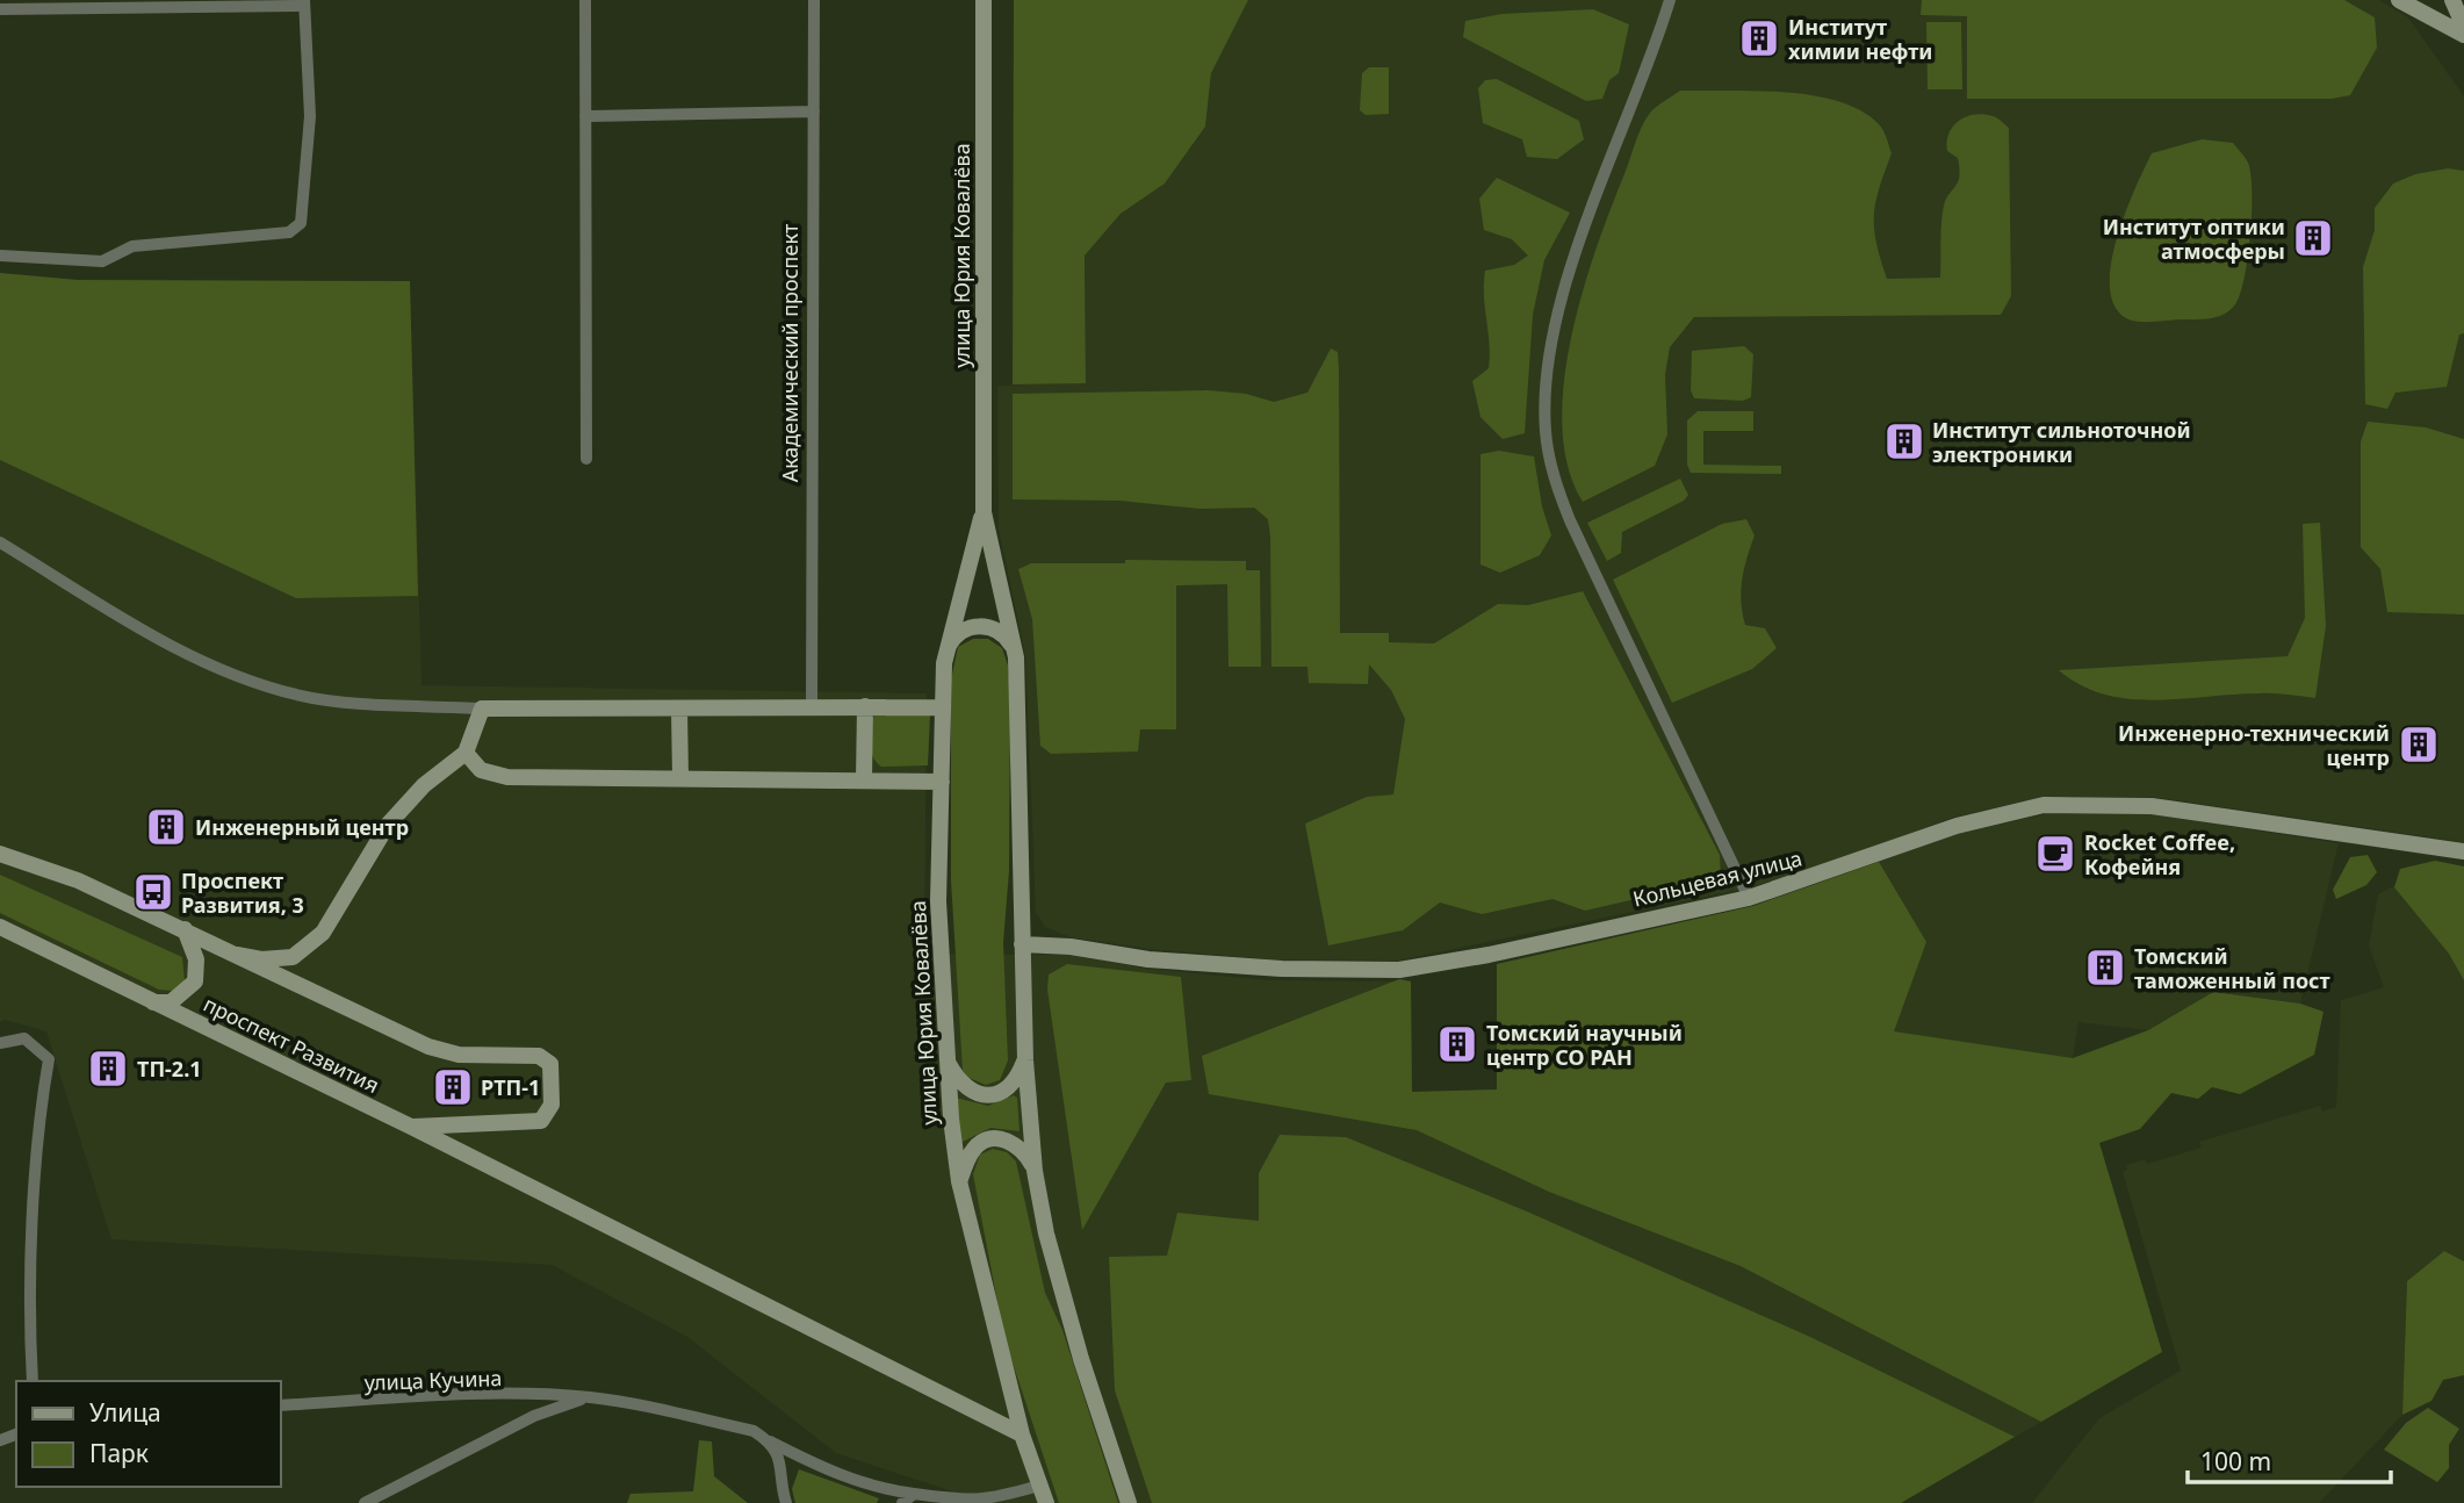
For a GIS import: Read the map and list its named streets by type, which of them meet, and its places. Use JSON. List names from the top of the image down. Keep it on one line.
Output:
{"streets":{"street":["улица Юрия Ковалёва","Академический проспект","Кольцевая улица","проспект Развития","улица Кучина"]},"crossings":[["улица Юрия Ковалёва","Кольцевая улица"],["улица Юрия Ковалёва","проспект Развития"],["улица Юрия Ковалёва","улица Кучина"]],"places":{"building":["Институт химии нефти","Институт оптики атмосферы","Институт сильноточной электроники","Инженерно-технический центр","Инженерный центр","Томский таможенный пост","Томский научный центр СО РАН","ТП-2.1","РТП-1"],"cafe":["Rocket Coffee, Кофейня"],"bus stop":["Проспект Развития, 3"]},"legend":["Улица","Парк"],"scale_bar":"100 m"}
